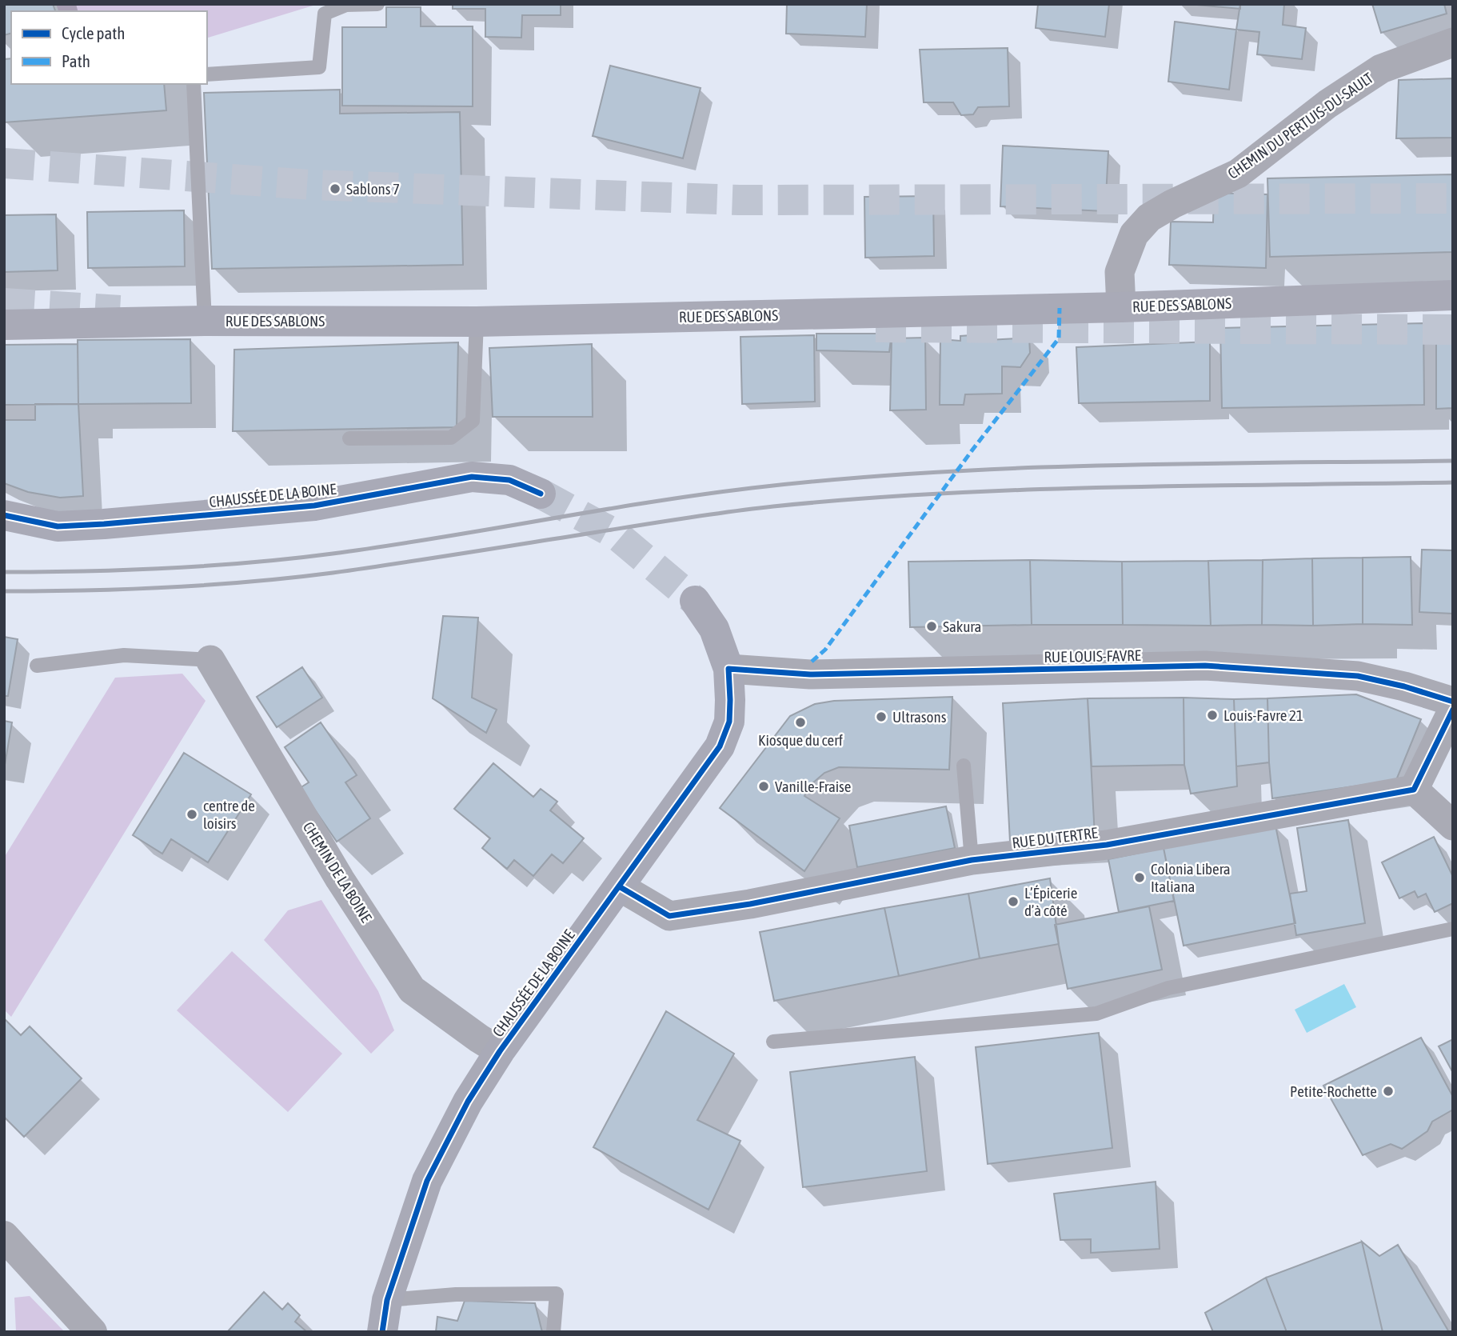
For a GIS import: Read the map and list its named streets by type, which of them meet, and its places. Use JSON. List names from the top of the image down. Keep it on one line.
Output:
{"streets":{"main road":["RUE DES SABLONS","CHAUSSÉE DE LA BOINE"],"street":["CHEMIN DU PERTUIS-DU-SAULT","RUE LOUIS-FAVRE","RUE DU TERTRE","CHEMIN DE LA BOINE"]},"crossings":[["CHEMIN DU PERTUIS-DU-SAULT","RUE DES SABLONS"],["CHAUSSÉE DE LA BOINE","RUE LOUIS-FAVRE"],["CHAUSSÉE DE LA BOINE","RUE DU TERTRE"],["CHAUSSÉE DE LA BOINE","CHEMIN DE LA BOINE"]],"places":["Sablons 7","Sakura","Louis-Favre 21","Ultrasons","Kiosque du cerf","Vanille-Fraise","centre de loisirs","Colonia Libera Italiana","L’Épicerie d’à côté","Petite-Rochette"],"legend":["Cycle path","Path"]}
